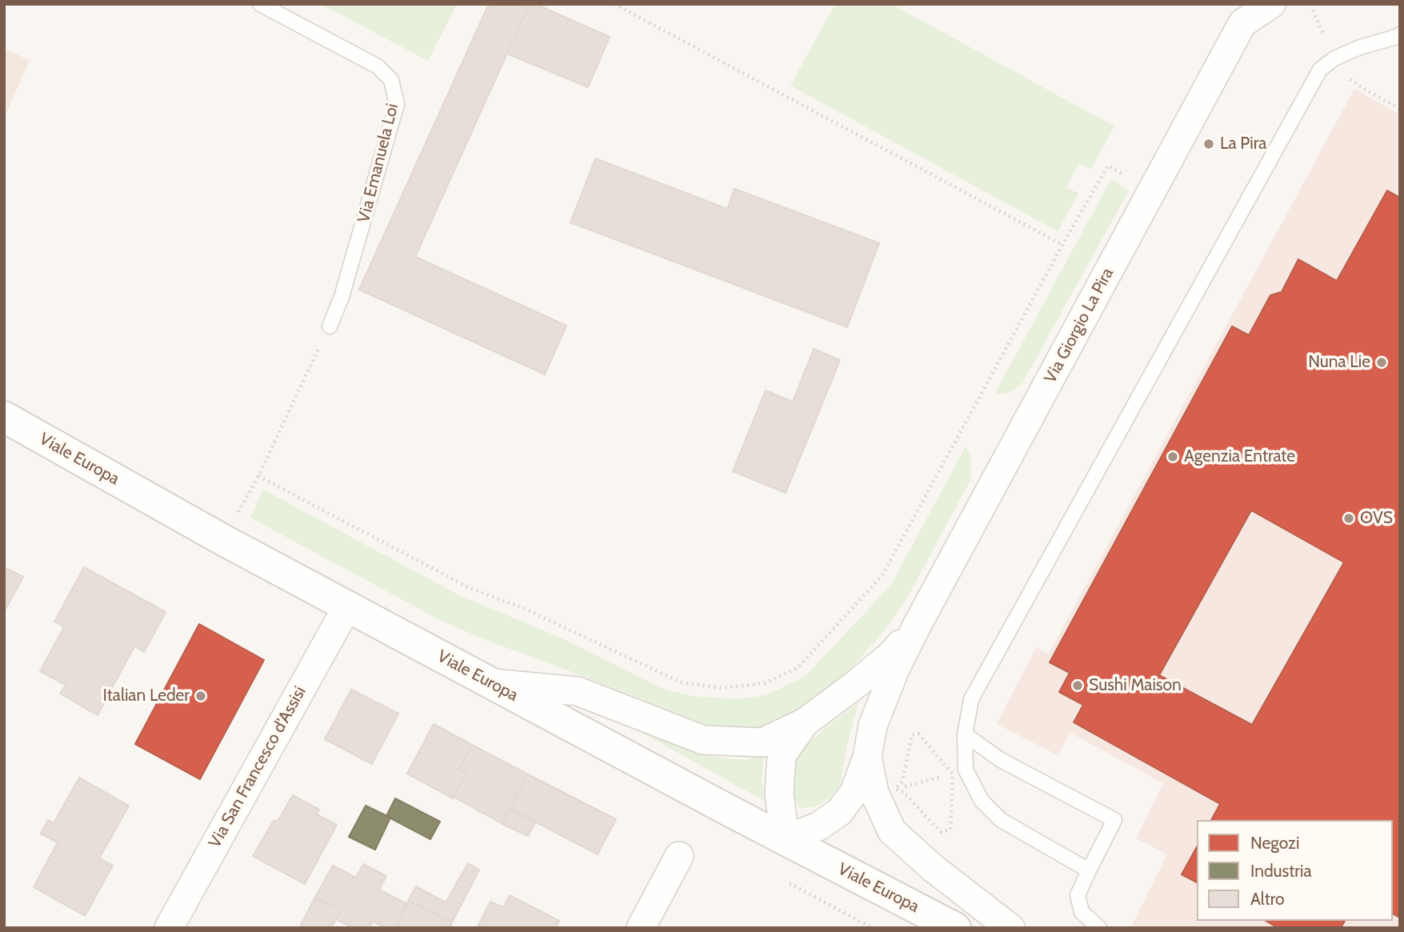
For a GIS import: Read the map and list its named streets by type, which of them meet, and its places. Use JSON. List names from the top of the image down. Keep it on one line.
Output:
{"streets":{"street":["Via Giorgio La Pira","Viale Europa","Via San Francesco d'Assisi"],"lane":["Via Emanuela Loi"]},"crossings":[["Viale Europa","Via San Francesco d'Assisi"]],"places":["La Pira","Nuna Lie","Agenzia Entrate","OVS","Sushi Maison","Italian Leder"],"legend":["Negozi","Industria","Altro"]}
